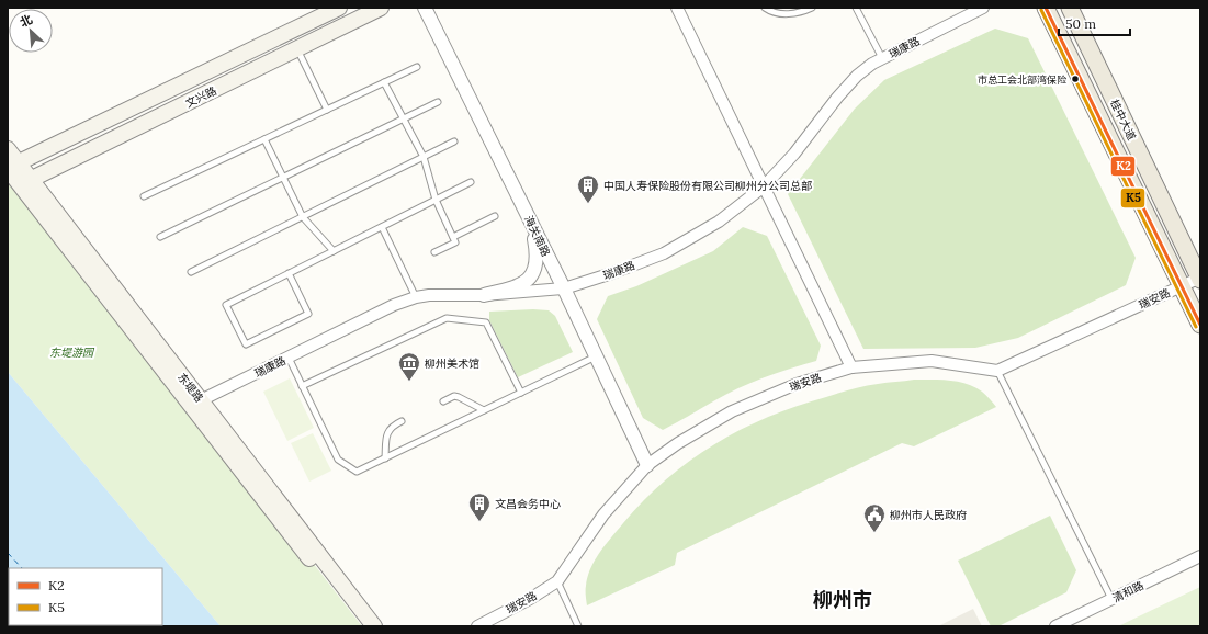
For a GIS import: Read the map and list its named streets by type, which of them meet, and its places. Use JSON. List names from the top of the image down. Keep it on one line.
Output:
{"streets":{"main road":["文兴路","桂中大道","东堤路"],"street":["瑞康路","海关南路","瑞安路","清和路"]},"crossings":[["瑞康路","海关南路"],["瑞康路","东堤路"],["桂中大道","瑞安路"],["海关南路","瑞安路"]],"districts":["柳州市"],"parks":["东堤游园"],"places":{"other":["市总工会北部湾保险"],"building":["中国人寿保险股份有限公司柳州分公司总部","文昌会务中心"],"museum":["柳州美术馆"],"public building":["柳州市人民政府"]},"lines":["transit line K2","transit line K5"],"legend":["K2","K5"],"scale_bar":"50 m","north":"top left"}
